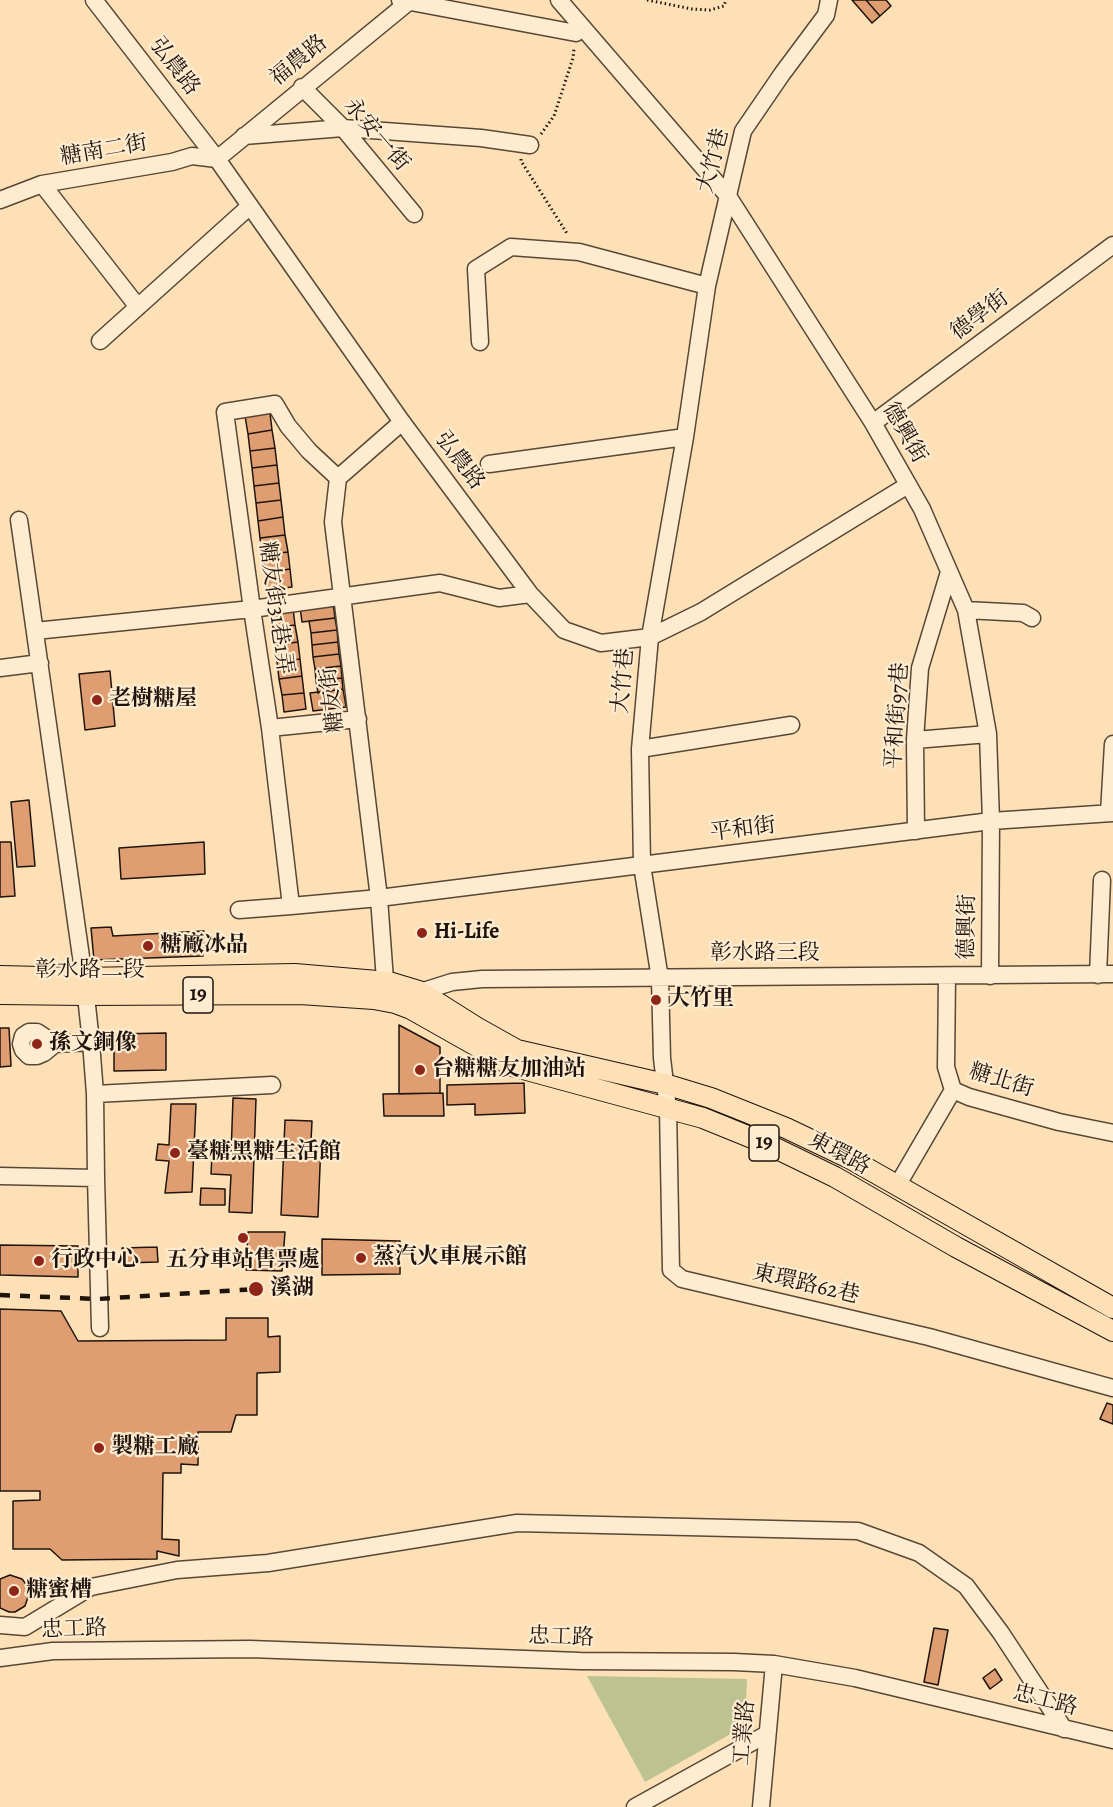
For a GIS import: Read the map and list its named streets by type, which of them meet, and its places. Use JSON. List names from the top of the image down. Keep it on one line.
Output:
{"streets":{"main road":["彰水路二段","19","東環路"],"street":["福農路","弘農路","永安一街","糖南二街","大竹巷","德學街","德興街","糖友街31巷1弄","糖友街","平和街97巷","平和街","彰水路三段","糖北街","東環路62巷","忠工路","工業路"]},"crossings":[["福農路","弘農路"],["福農路","永安一街"],["福農路","糖南二街"],["弘農路","糖南二街"],["弘農路","大竹巷"],["弘農路","德興街"],["大竹巷","德興街"],["大竹巷","平和街"],["大竹巷","彰水路三段"],["大竹巷","東環路"],["大竹巷","東環路62巷"],["德學街","德興街"],["德興街","平和街97巷"],["德興街","平和街"],["德興街","彰水路三段"],["糖友街31巷1弄","糖友街"],["糖友街31巷1弄","平和街"],["糖友街","平和街"],["糖友街","彰水路三段"],["糖友街","彰水路二段"],["糖友街","19"],["糖友街","東環路"],["平和街97巷","平和街"],["彰水路三段","彰水路二段"],["彰水路三段","19"],["彰水路三段","糖北街"],["彰水路三段","東環路"],["彰水路二段","19"],["彰水路二段","東環路"],["19","東環路"],["東環路","東環路62巷"],["忠工路","工業路"]],"places":["老樹糖屋","Hi-Life","糖廠冰品","大竹里","孫文銅像","台糖糖友加油站","臺糖黑糖生活館","五分車站售票處","蒸汽火車展示館","行政中心","溪湖","製糖工廠","糖蜜槽"]}
